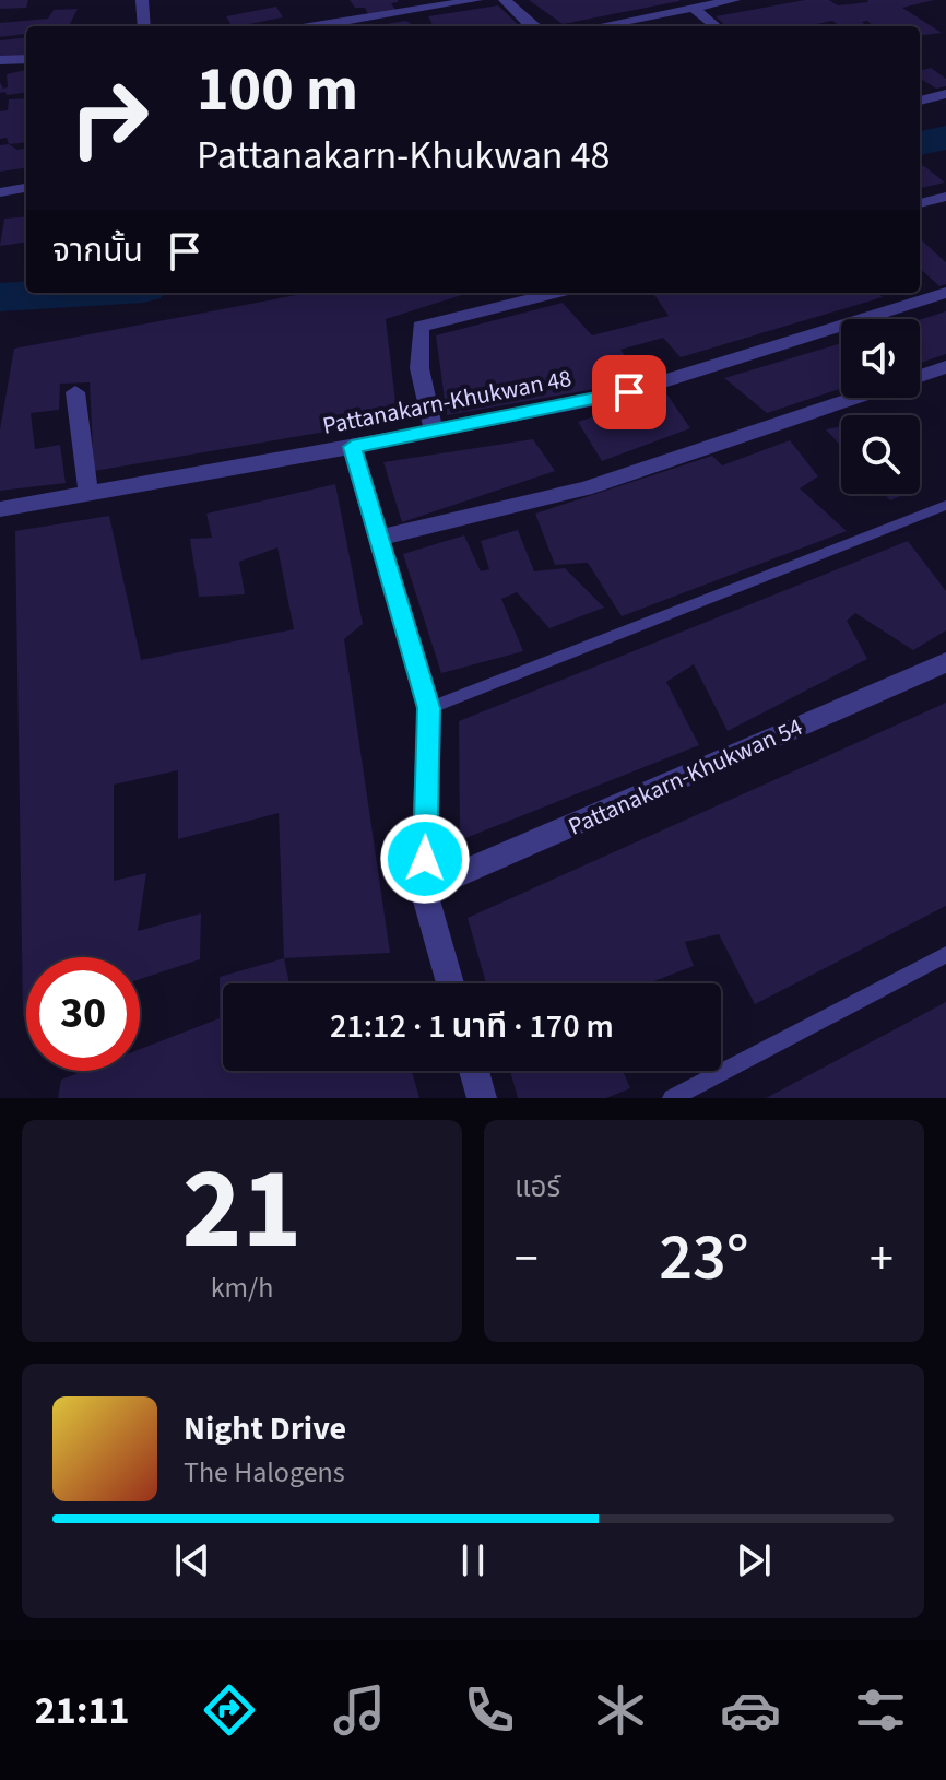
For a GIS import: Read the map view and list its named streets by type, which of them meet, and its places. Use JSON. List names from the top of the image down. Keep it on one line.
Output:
{"streets":{"street":["Pattanakarn-Khukwan 48","Pattanakarn-Khukwan 54"]},"page":{"turn":["100 m","Pattanakarn-Khukwan 48"],"then":"จากนั้น","limit":"30","trip":"21:12 · 1 นาที · 170 m","tile":[["21","km/h"],"แอร์"],"heat":["−","23°","+"],"song":["Night Drive","The Halogens"],"tabs":"21:11"}}
